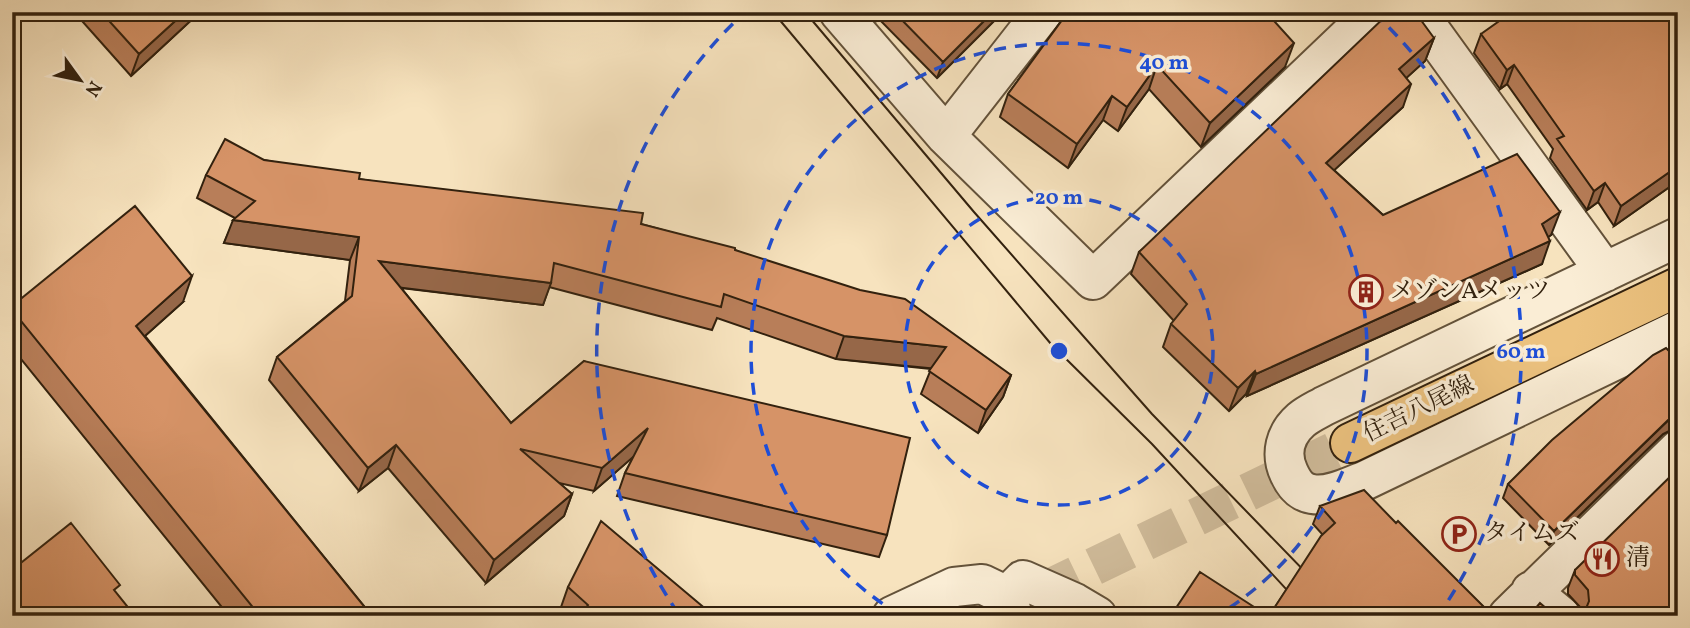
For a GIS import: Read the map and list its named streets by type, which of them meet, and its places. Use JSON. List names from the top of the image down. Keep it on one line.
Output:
{"streets":{"main road":["住吉八尾線"]},"places":{"building":["メゾンAメッツ"],"parking":["タイムズ"],"restaurant":["清"]},"north":"bottom right","rings":["40 m","20 m","60 m"]}
